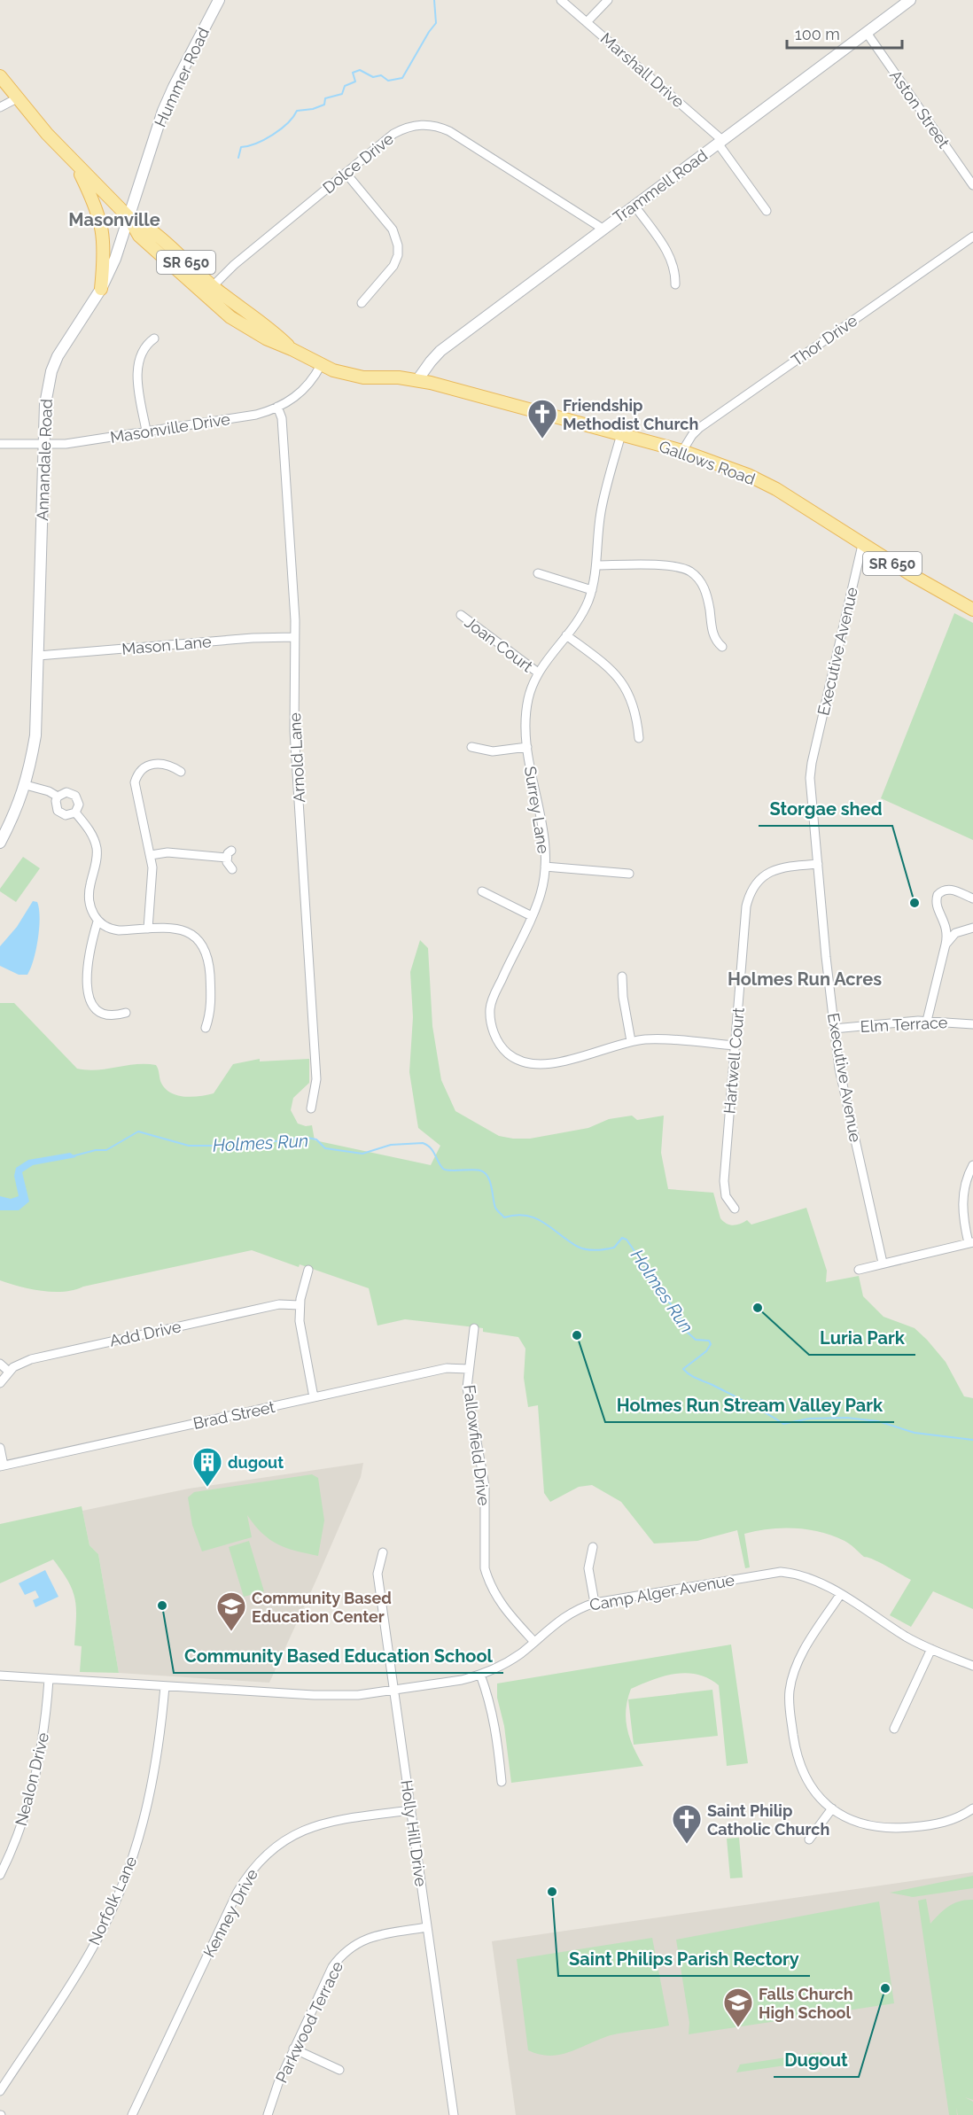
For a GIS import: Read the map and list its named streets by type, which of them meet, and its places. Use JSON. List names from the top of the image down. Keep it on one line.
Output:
{"streets":{"main road":["Hummer Road","Trammell Road","SR 650","Annandale Road","Gallows Road"],"street":["Marshall Drive","Aston Street","Dolce Drive","Thor Drive","Masonville Drive","Joan Court","Mason Lane","Executive Avenue","Arnold Lane","Surrey Lane","Elm Terrace","Hartwell Court","Add Drive","Brad Street","Fallowfield Drive","Camp Alger Avenue","Nealon Drive","Holly Hill Drive","Norfolk Lane","Kenney Drive","Parkwood Terrace"]},"crossings":[["Marshall Drive","Trammell Road"],["Hummer Road","SR 650"],["Hummer Road","Annandale Road"],["Hummer Road","Gallows Road"],["Aston Street","Trammell Road"],["Dolce Drive","Trammell Road"],["Dolce Drive","Gallows Road"],["Trammell Road","Gallows Road"],["SR 650","Annandale Road"],["SR 650","Gallows Road"],["Thor Drive","Gallows Road"],["Masonville Drive","Annandale Road"],["Masonville Drive","Gallows Road"],["Masonville Drive","Arnold Lane"],["Annandale Road","Gallows Road"],["Annandale Road","Mason Lane"],["Gallows Road","Executive Avenue"],["Gallows Road","Surrey Lane"],["Joan Court","Surrey Lane"],["Mason Lane","Arnold Lane"],["Executive Avenue","Elm Terrace"],["Executive Avenue","Hartwell Court"],["Surrey Lane","Hartwell Court"],["Brad Street","Fallowfield Drive"],["Fallowfield Drive","Camp Alger Avenue"],["Camp Alger Avenue","Nealon Drive"],["Camp Alger Avenue","Holly Hill Drive"],["Camp Alger Avenue","Norfolk Lane"],["Holly Hill Drive","Kenney Drive"],["Holly Hill Drive","Parkwood Terrace"]],"districts":["Masonville","Holmes Run Acres"],"water":["Holmes Run"],"places":{"church":["Friendship Methodist Church","Saint Philip Catholic Church"],"other":["Storgae shed","Luria Park","Holmes Run Stream Valley Park","Community Based Education School","Saint Philips Parish Rectory","Dugout"],"building":["dugout"],"school or university":["Community Based Education Center","Falls Church High School"]},"scale_bar":"100 m"}
